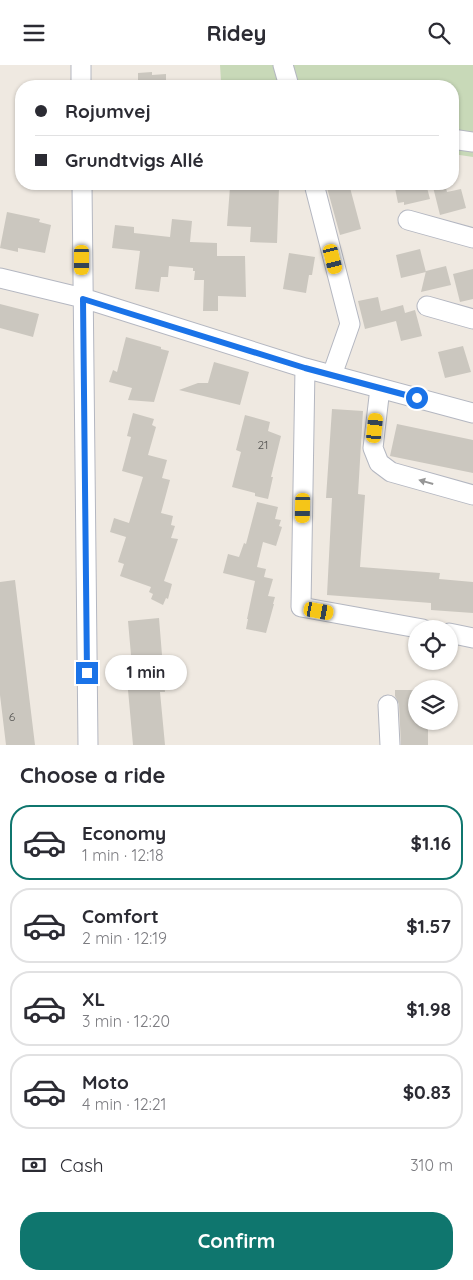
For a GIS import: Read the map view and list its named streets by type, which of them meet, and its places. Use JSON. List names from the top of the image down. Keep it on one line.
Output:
{"house_numbers":["21","6"],"page":{"header":"Ridey","banner":["Rojumvej","Grundtvigs Allé"],"bubble":"1 min","heading":"Choose a ride","list":[{"name":"Economy","note":"1 min · 12:18","value":"$1.16"},{"name":"Comfort","note":"2 min · 12:19","value":"$1.57"},{"name":"XL","note":"3 min · 12:20","value":"$1.98"},{"name":"Moto","note":"4 min · 12:21","value":"$0.83"}],"pay":["Cash","310 m"],"buttons":"Confirm"}}
